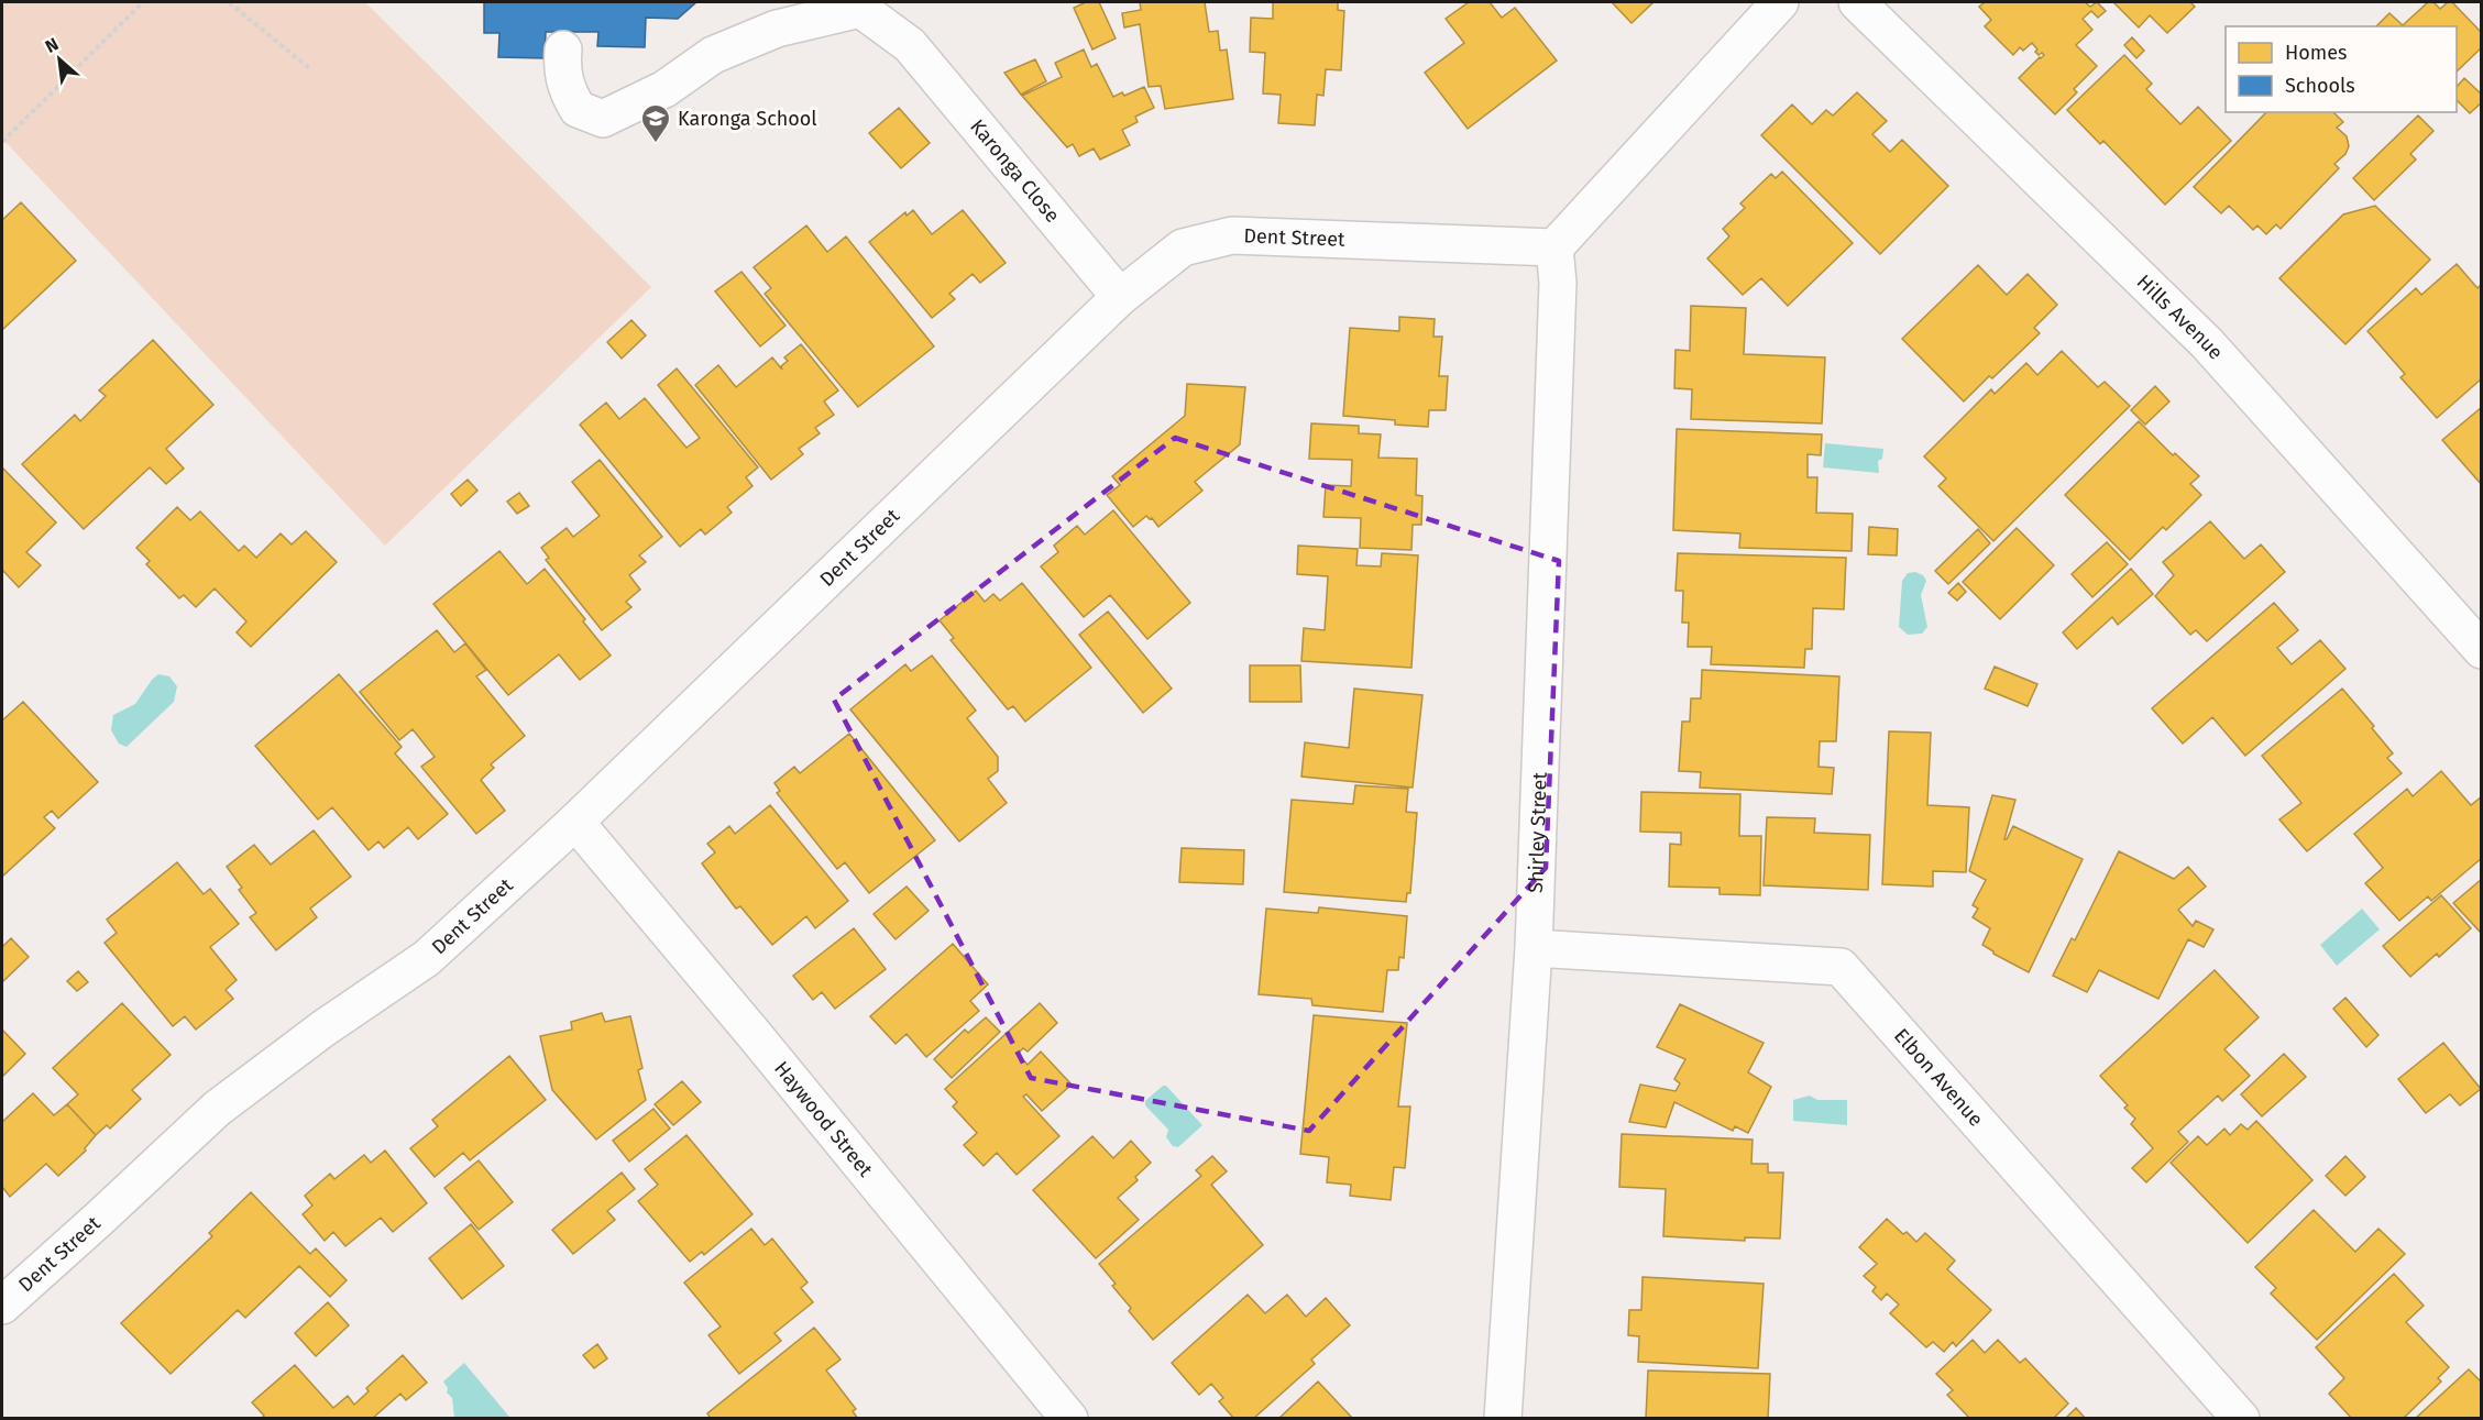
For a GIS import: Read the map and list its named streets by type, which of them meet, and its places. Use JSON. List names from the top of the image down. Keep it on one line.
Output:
{"streets":{"street":["Karonga Close","Dent Street","Hills Avenue","Shirley Street","Elbon Avenue","Haywood Street"]},"crossings":[["Karonga Close","Dent Street"],["Dent Street","Shirley Street"],["Dent Street","Haywood Street"],["Shirley Street","Elbon Avenue"]],"places":{"school or university":["Karonga School"]},"legend":["Homes","Schools"],"north":"top left"}
